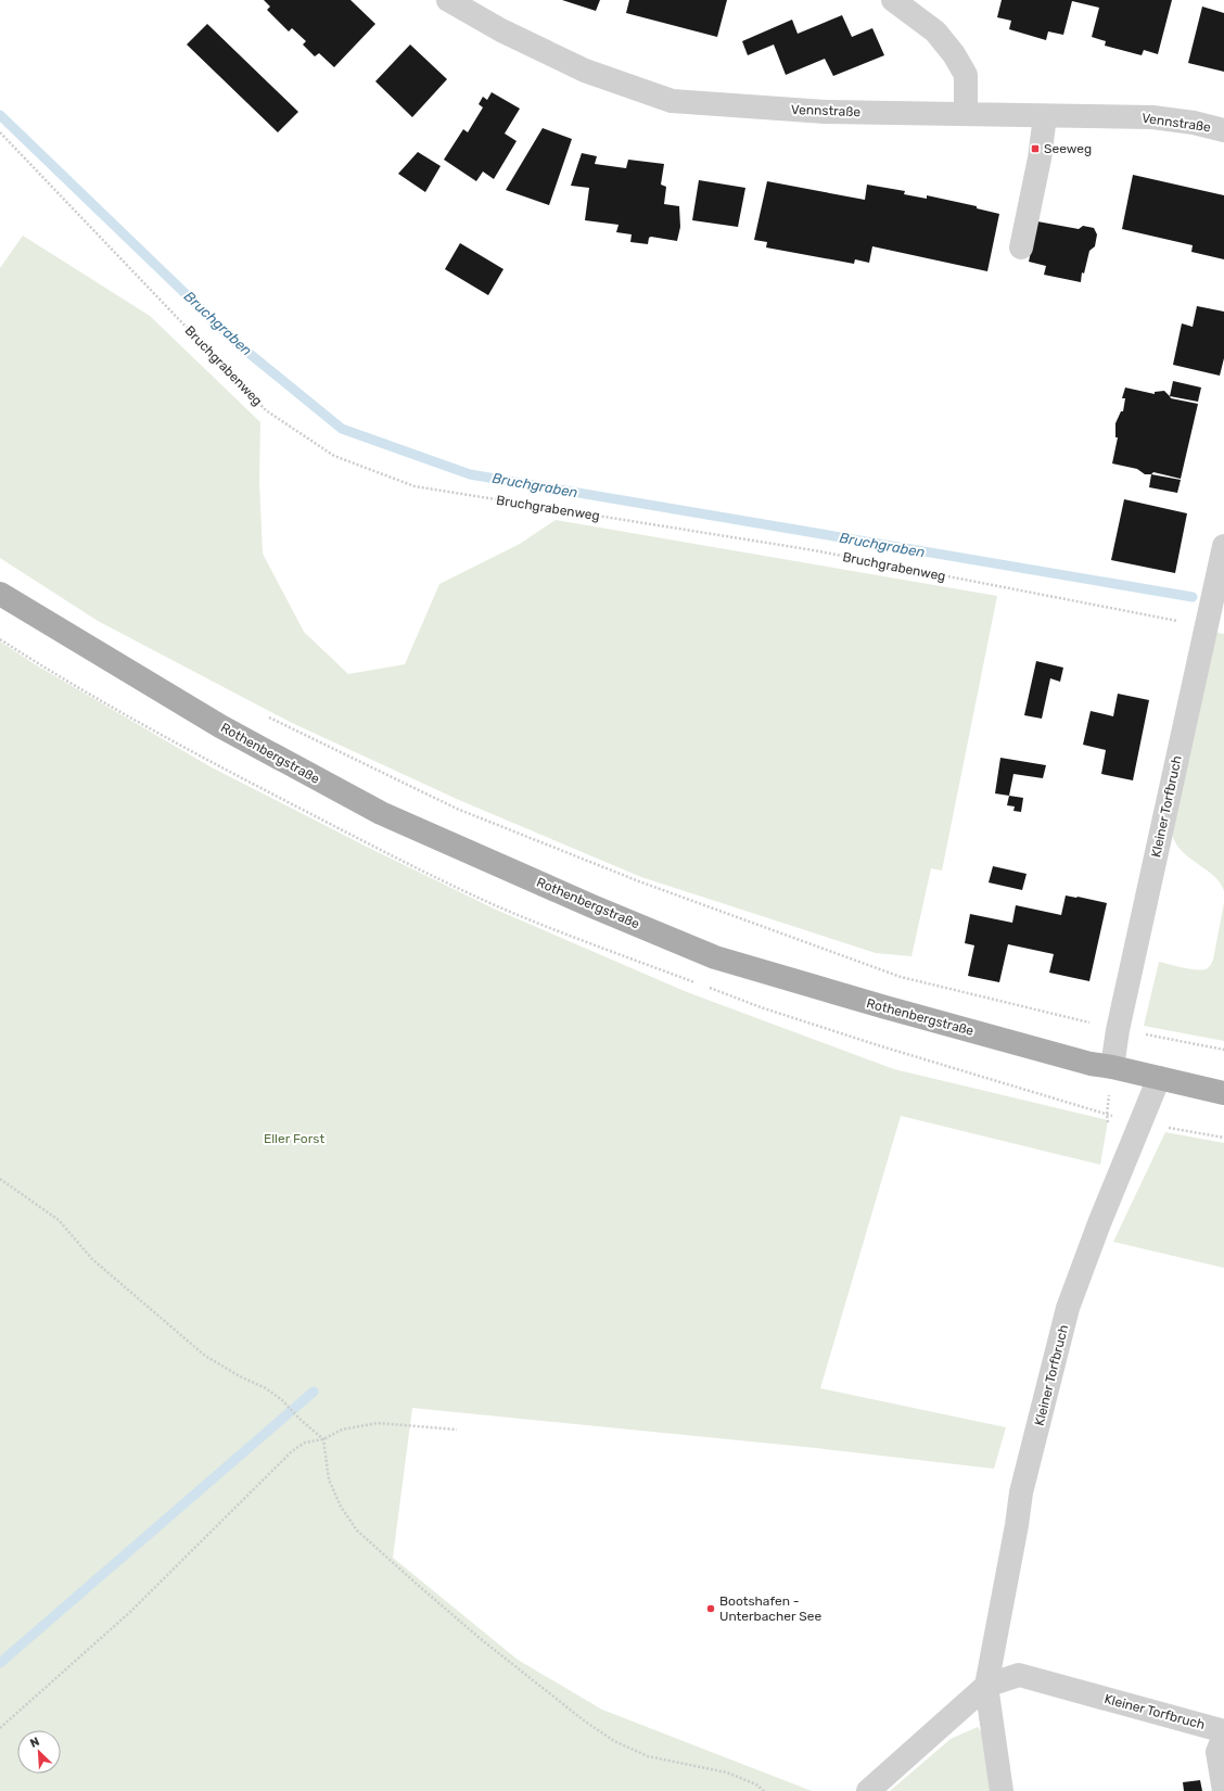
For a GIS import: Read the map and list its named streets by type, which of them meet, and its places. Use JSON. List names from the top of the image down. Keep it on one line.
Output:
{"streets":{"main road":["Rothenbergstraße"],"street":["Vennstraße","Kleiner Torfbruch"],"path":["Bruchgrabenweg"]},"crossings":[["Bruchgrabenweg","Kleiner Torfbruch"],["Rothenbergstraße","Kleiner Torfbruch"]],"water":["Bruchgraben"],"parks":["Eller Forst"],"places":{"transit":["Seeweg"],"other":["Bootshafen - Unterbacher See"]},"north":"top left"}
